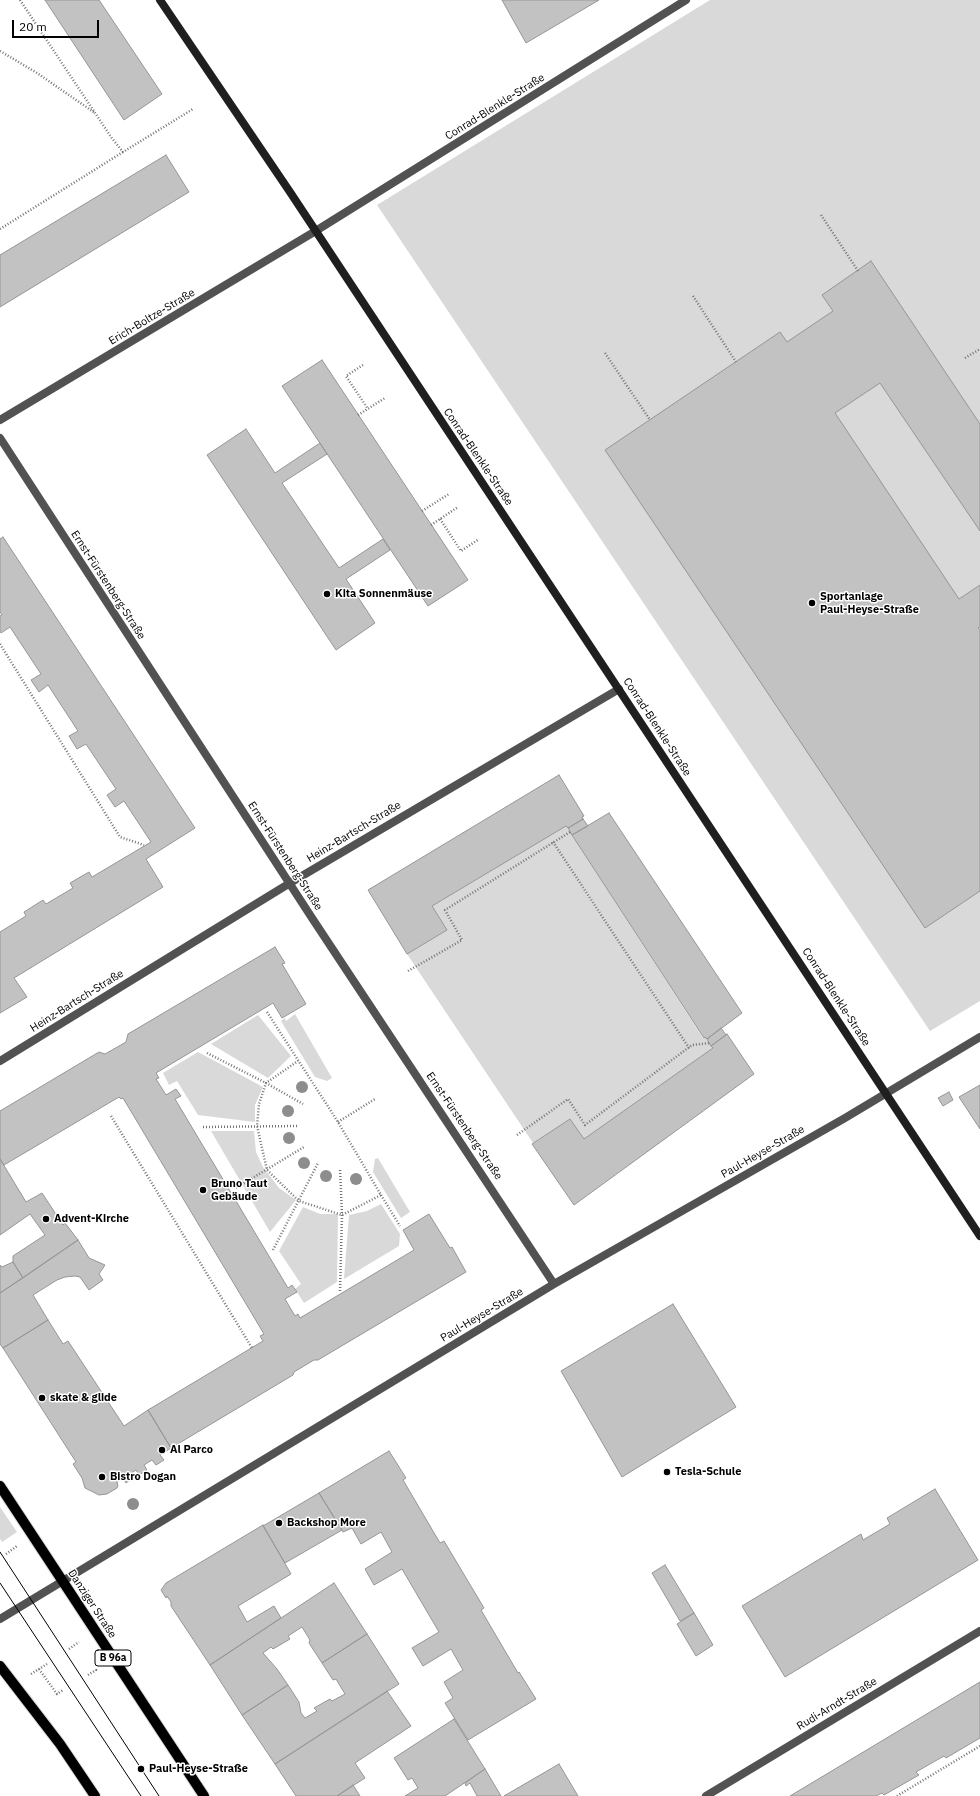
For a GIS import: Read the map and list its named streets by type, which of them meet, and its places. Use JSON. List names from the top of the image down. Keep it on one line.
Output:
{"streets":{"main road":["Danziger Straße","B 96a"],"street":["Conrad-Blenkle-Straße","Erich-Boltze-Straße","Ernst-Fürstenberg-Straße","Heinz-Bartsch-Straße","Paul-Heyse-Straße","Rudi-Arndt-Straße"]},"crossings":[["Conrad-Blenkle-Straße","Erich-Boltze-Straße"],["Conrad-Blenkle-Straße","Heinz-Bartsch-Straße"],["Conrad-Blenkle-Straße","Paul-Heyse-Straße"],["Ernst-Fürstenberg-Straße","Heinz-Bartsch-Straße"],["Ernst-Fürstenberg-Straße","Paul-Heyse-Straße"],["Paul-Heyse-Straße","Danziger Straße"]],"places":["Kita Sonnenmäuse","Sportanlage Paul-Heyse-Straße","Bruno Taut Gebäude","Advent-Kirche","skate & glide","Al Parco","Tesla-Schule","Bistro Dogan","Backshop More","Paul-Heyse-Straße"],"scale_bar":"20 m"}
